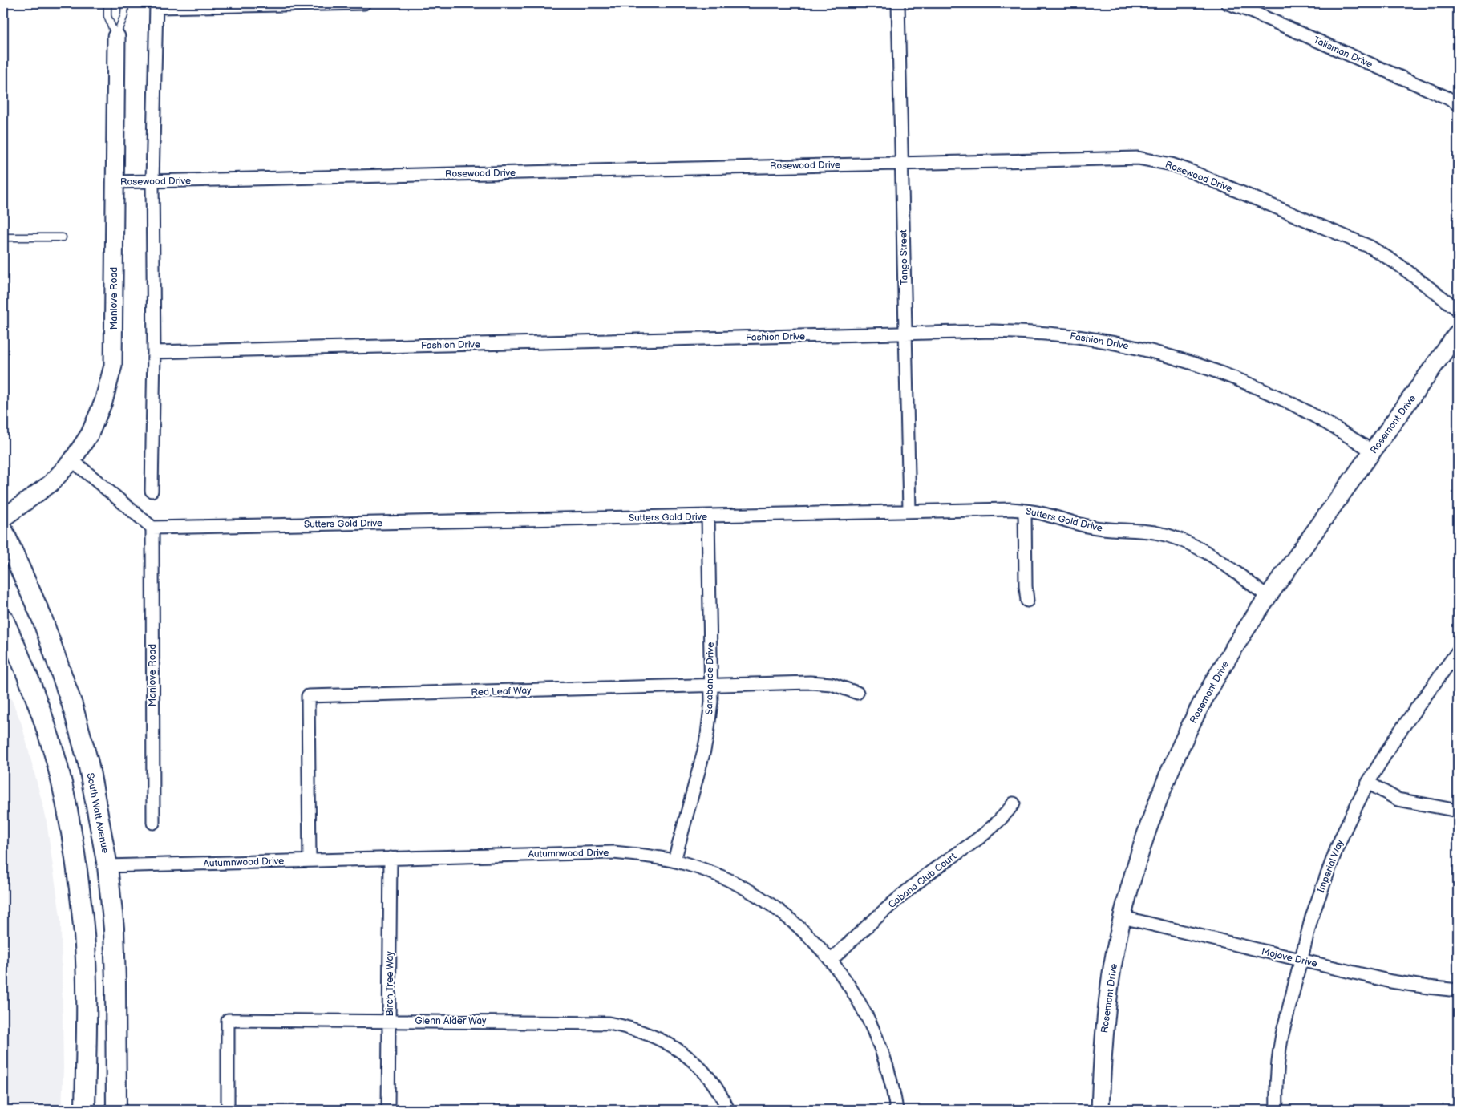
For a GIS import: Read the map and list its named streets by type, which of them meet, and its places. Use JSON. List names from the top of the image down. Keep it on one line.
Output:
{"streets":{"main road":["South Watt Avenue"],"street":["Talisman Drive","Rosewood Drive","Tango Street","Manlove Road","Fashion Drive","Rosemont Drive","Sutters Gold Drive","Sarabande Drive","Red Leaf Way","Autumnwood Drive","Imperial Way","Cabana Club Court","Mojave Drive","Birch Tree Way","Glenn Alder Way"]},"crossings":[["Rosewood Drive","Tango Street"],["Rosewood Drive","Manlove Road"],["Tango Street","Fashion Drive"],["Tango Street","Sutters Gold Drive"],["Manlove Road","Sutters Gold Drive"],["Fashion Drive","Rosemont Drive"],["Rosemont Drive","Sutters Gold Drive"],["Rosemont Drive","Mojave Drive"],["Sutters Gold Drive","Sarabande Drive"],["Sarabande Drive","Red Leaf Way"],["Sarabande Drive","Autumnwood Drive"],["Red Leaf Way","Autumnwood Drive"],["South Watt Avenue","Autumnwood Drive"],["Autumnwood Drive","Cabana Club Court"],["Autumnwood Drive","Birch Tree Way"],["Imperial Way","Mojave Drive"],["Birch Tree Way","Glenn Alder Way"]]}
